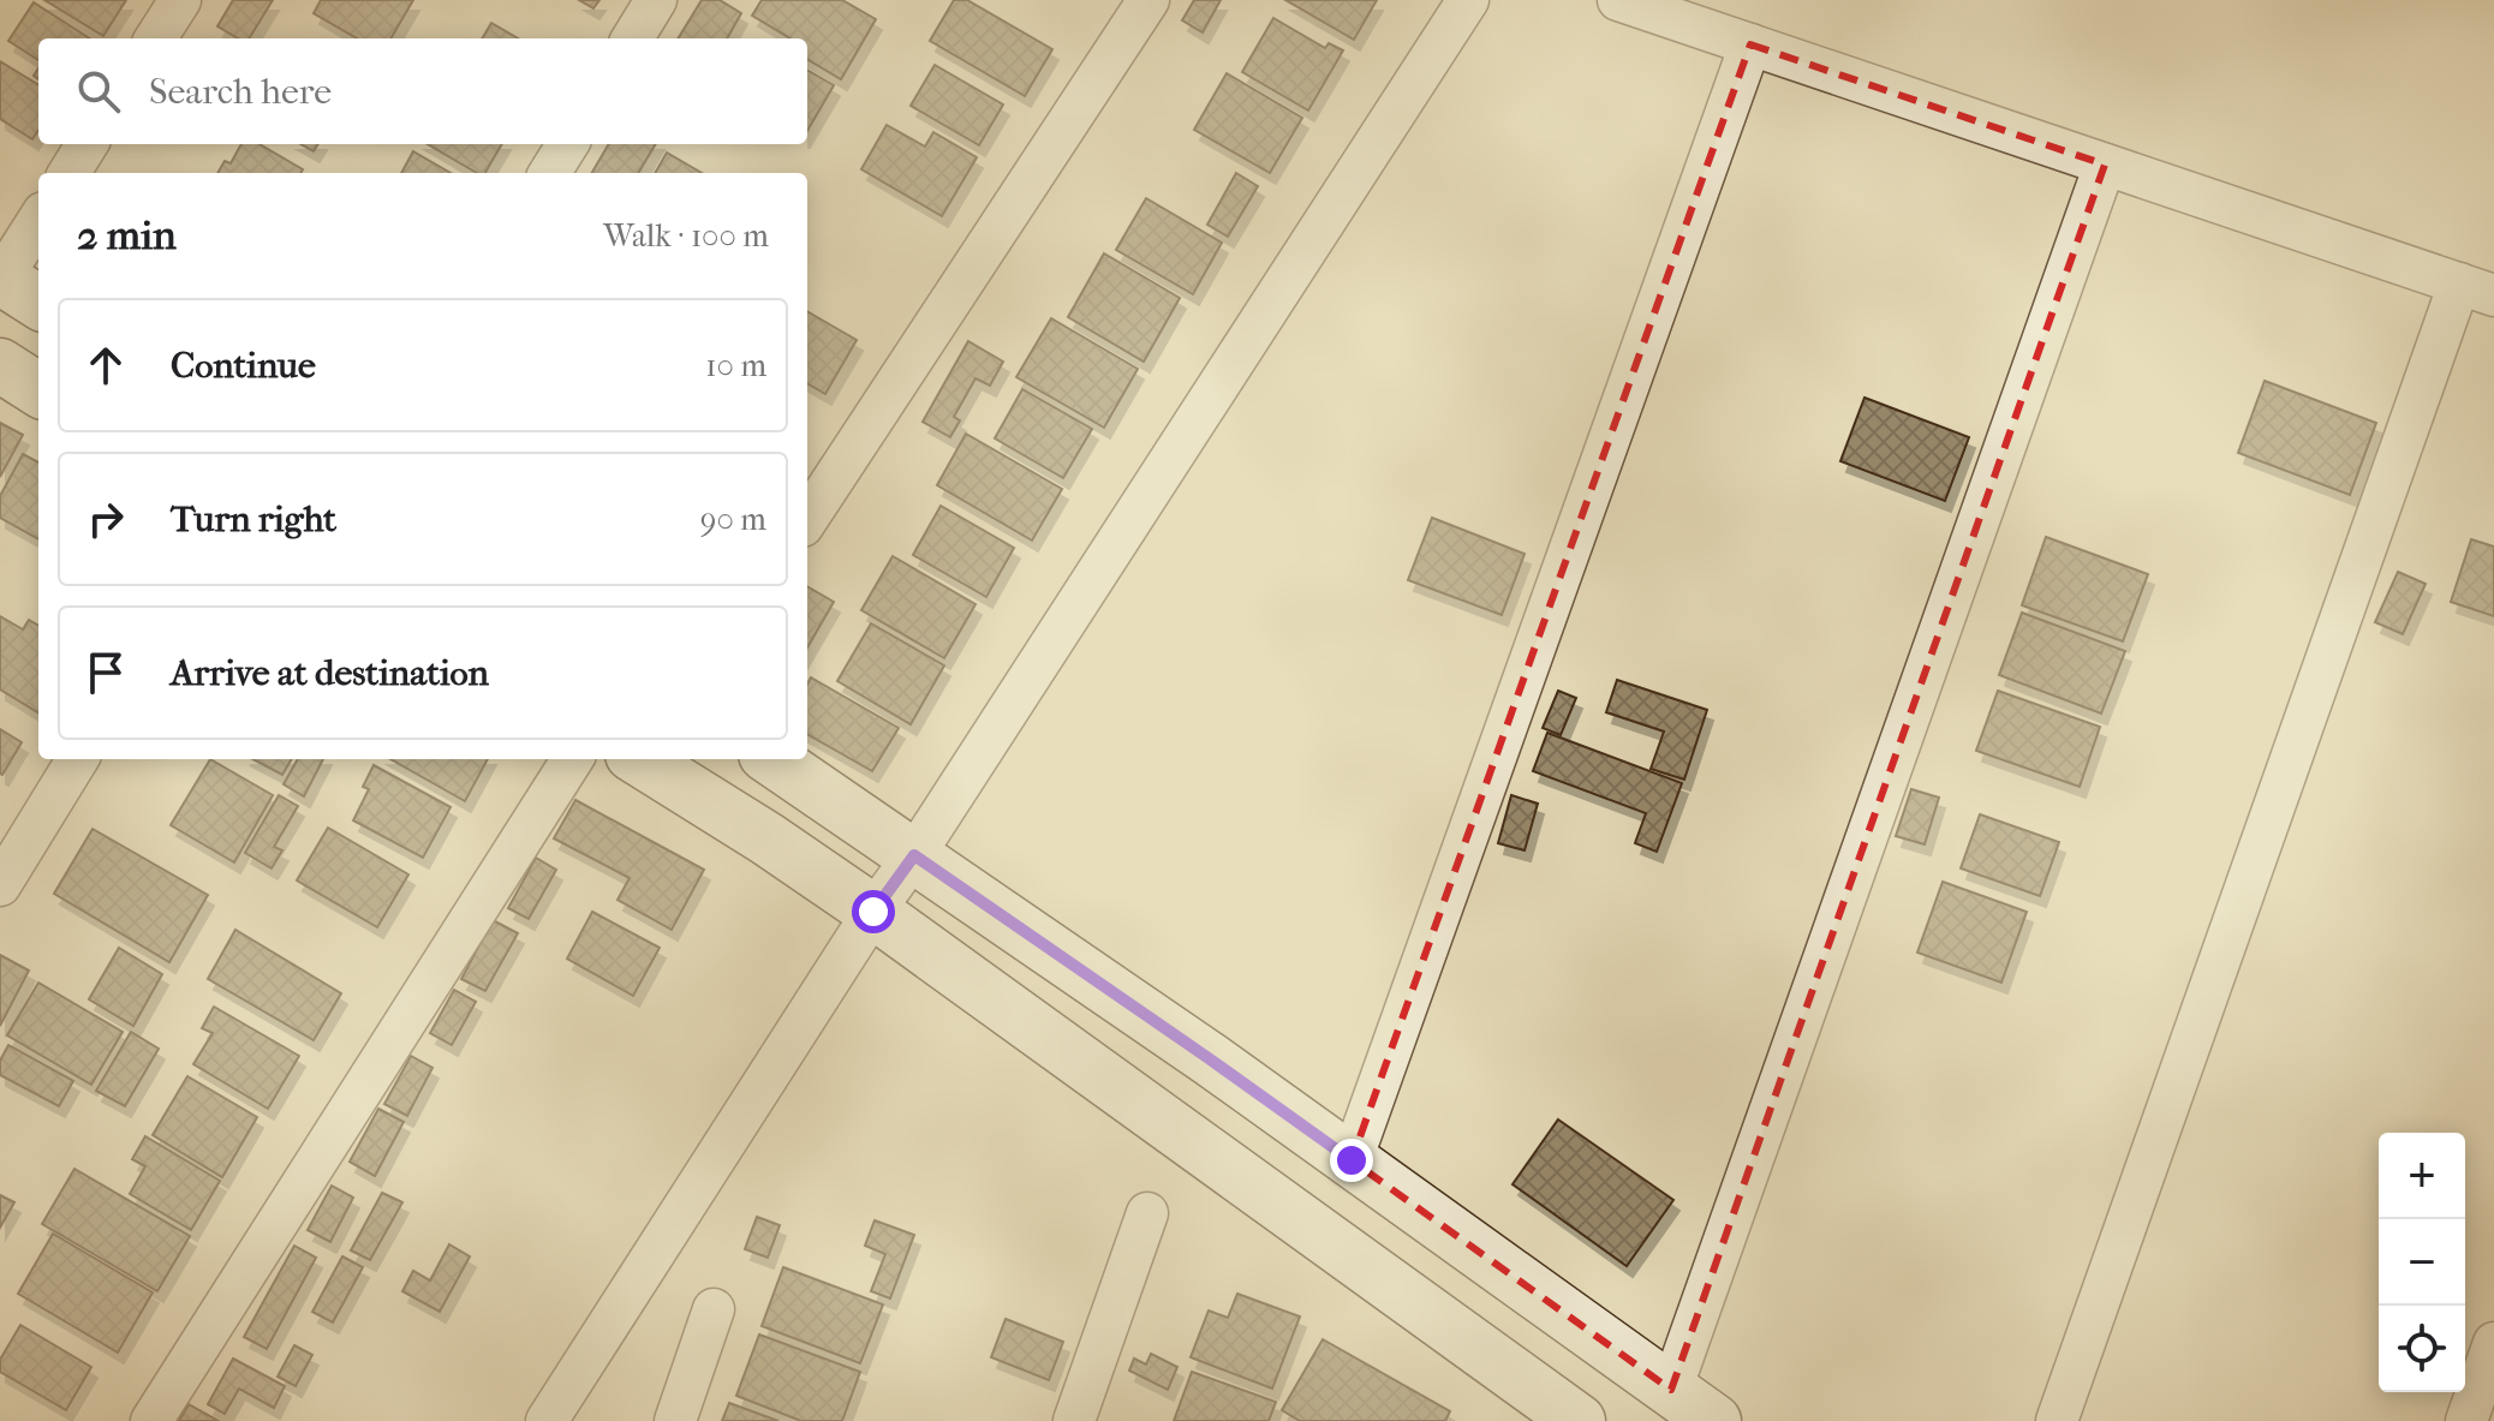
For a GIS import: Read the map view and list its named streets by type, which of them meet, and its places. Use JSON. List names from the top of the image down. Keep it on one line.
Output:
{"page":{"search":"Search here","heading":["2 min","Walk · 100 m"],"list":[["Continue","10 m"],["Turn right","90 m"],"Arrive at destination"],"map_buttons":["+","−"]}}
